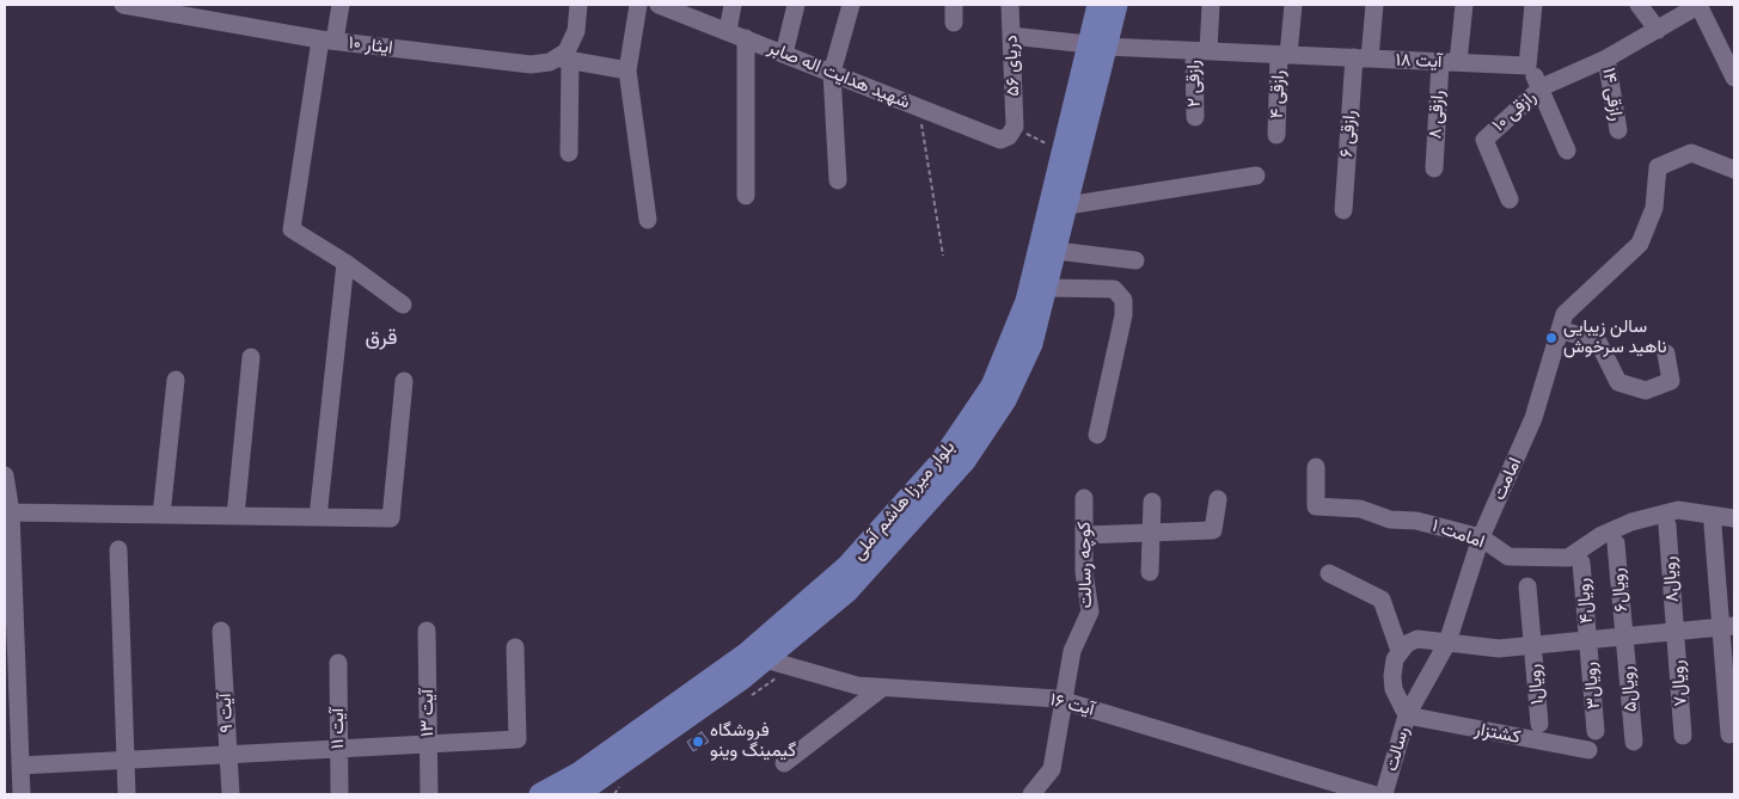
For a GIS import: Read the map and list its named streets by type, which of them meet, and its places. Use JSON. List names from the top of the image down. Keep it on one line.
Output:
{"streets":{"main road":["بلوار میرزا هاشم آملی"],"street":["ایثار ۱۰","آیت ۱۸","دریای ۵۶","شهید هدایت اله صابر","رازقی ۲","رازقی ۴","رازقی ۱۴","رازقی ۱۰","رازقی ۸","رازقی ۶","امامت","امامت ۱","کوچه رسالت","رویال۸","رویال۶","رویال۴","رویال۷","رویال۱","رویال۳","رویال۵","آیت ۱۶","آیت ۹","آیت ۱۳","آیت ۱۱","کشتزار","رسالت"]},"crossings":[["آیت ۱۸","دریای ۵۶"],["آیت ۱۸","رازقی ۲"],["آیت ۱۸","رازقی ۴"],["آیت ۱۸","رازقی ۸"],["آیت ۱۸","رازقی ۶"],["آیت ۱۸","بلوار میرزا هاشم آملی"],["دریای ۵۶","شهید هدایت اله صابر"],["امامت","امامت ۱"],["امامت","کشتزار"],["امامت","رسالت"],["بلوار میرزا هاشم آملی","آیت ۱۶"],["کوچه رسالت","آیت ۱۶"],["رویال۸","رویال۷"],["رویال۶","رویال۵"],["رویال۴","رویال۳"],["کشتزار","رسالت"]],"districts":["قرق"],"places":["سالن زیبایی ناهید سرخوش","فروشگاه گیمینگ وینو"]}
